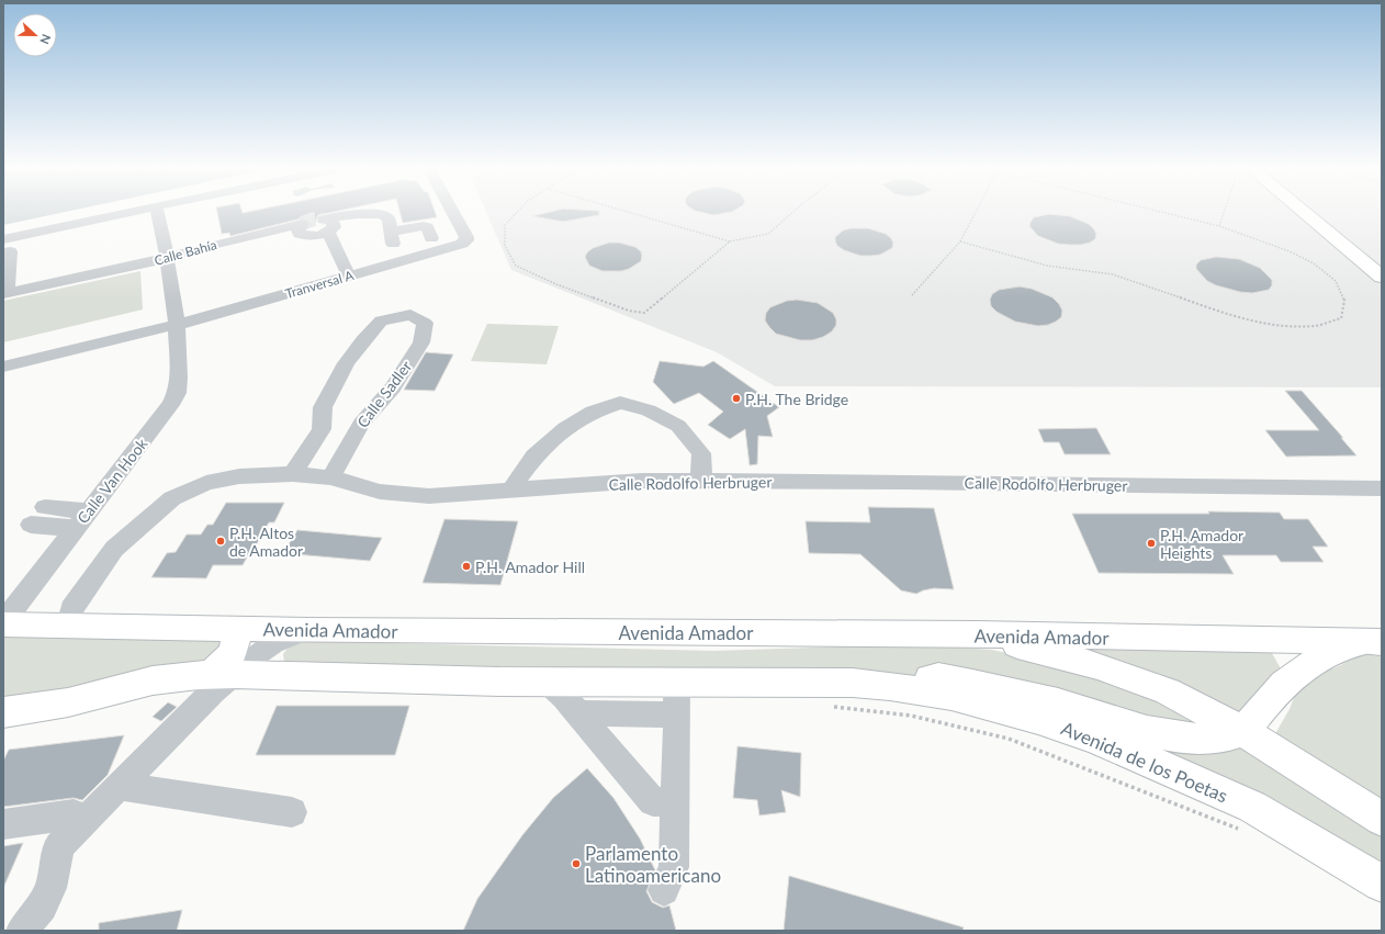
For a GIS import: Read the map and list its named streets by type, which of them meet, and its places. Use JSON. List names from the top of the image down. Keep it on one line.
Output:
{"streets":{"main road":["Avenida Amador","Avenida de los Poetas"],"street":["Calle Bahía","Tranversal A","Calle Sadler","Calle Van Hook","Calle Rodolfo Herbruger"]},"crossings":[["Calle Bahía","Calle Van Hook"],["Tranversal A","Calle Van Hook"],["Calle Sadler","Calle Rodolfo Herbruger"],["Calle Van Hook","Avenida Amador"],["Calle Rodolfo Herbruger","Avenida Amador"]],"places":["P.H. The Bridge","P.H. Altos de Amador","P.H. Amador Heights","P.H. Amador Hill","Parlamento Latinoamericano"],"north":"right"}
